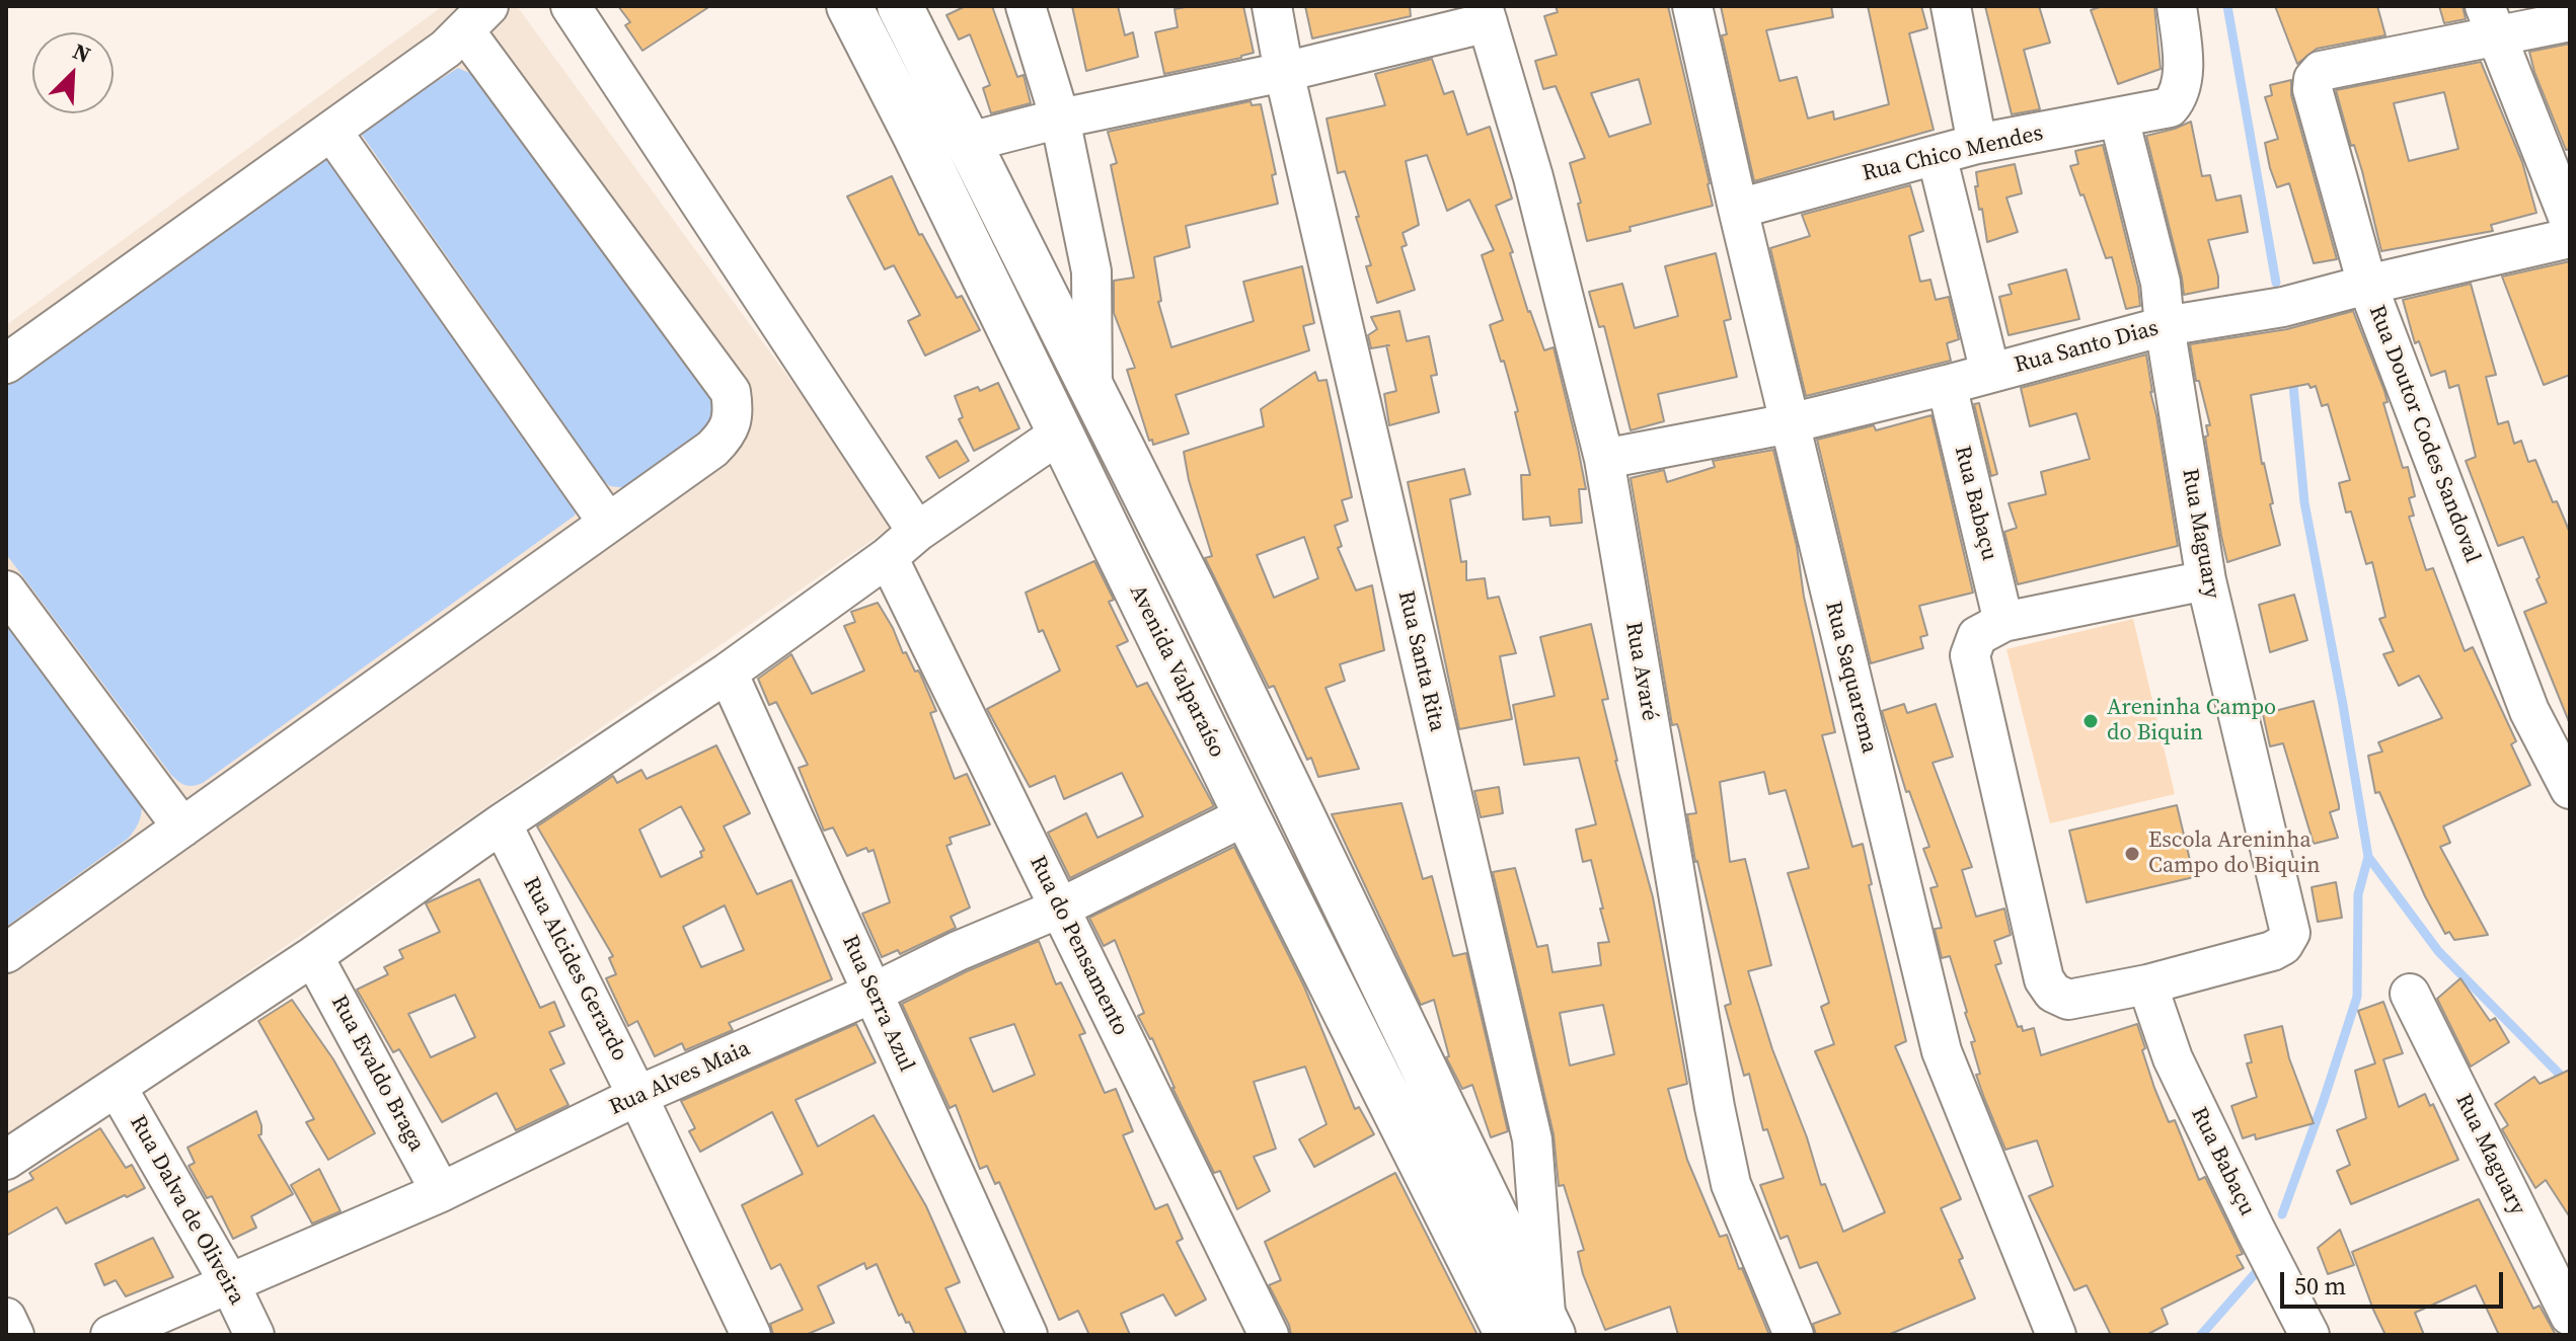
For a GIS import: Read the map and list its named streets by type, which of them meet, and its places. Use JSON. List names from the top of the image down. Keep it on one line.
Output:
{"streets":{"main road":["Avenida Valparaíso"],"street":["Rua Chico Mendes","Rua Santo Dias","Rua Doutor Codes Sandoval","Rua Babaçu","Rua Maguary","Rua Santa Rita","Rua Avaré","Rua Saquarema","Rua do Pensamento","Rua Alcides Gerardo","Rua Serra Azul","Rua Evaldo Braga","Rua Alves Maia","Rua Dalva de Oliveira"]},"crossings":[["Rua Chico Mendes","Rua Maguary"],["Rua Chico Mendes","Rua Saquarema"],["Rua Santo Dias","Rua Doutor Codes Sandoval"],["Rua Santo Dias","Rua Babaçu"],["Rua Santo Dias","Rua Maguary"],["Rua Santo Dias","Rua Avaré"],["Rua Santo Dias","Rua Saquarema"],["Rua Babaçu","Rua Maguary"],["Rua Santa Rita","Avenida Valparaíso"],["Avenida Valparaíso","Rua Alves Maia"],["Rua do Pensamento","Rua Alves Maia"],["Rua Alcides Gerardo","Rua Alves Maia"],["Rua Serra Azul","Rua Alves Maia"],["Rua Evaldo Braga","Rua Alves Maia"],["Rua Alves Maia","Rua Dalva de Oliveira"]],"places":["Areninha Campo do Biquin","Escola Areninha Campo do Biquin"],"scale_bar":"50 m","north":"top right"}
